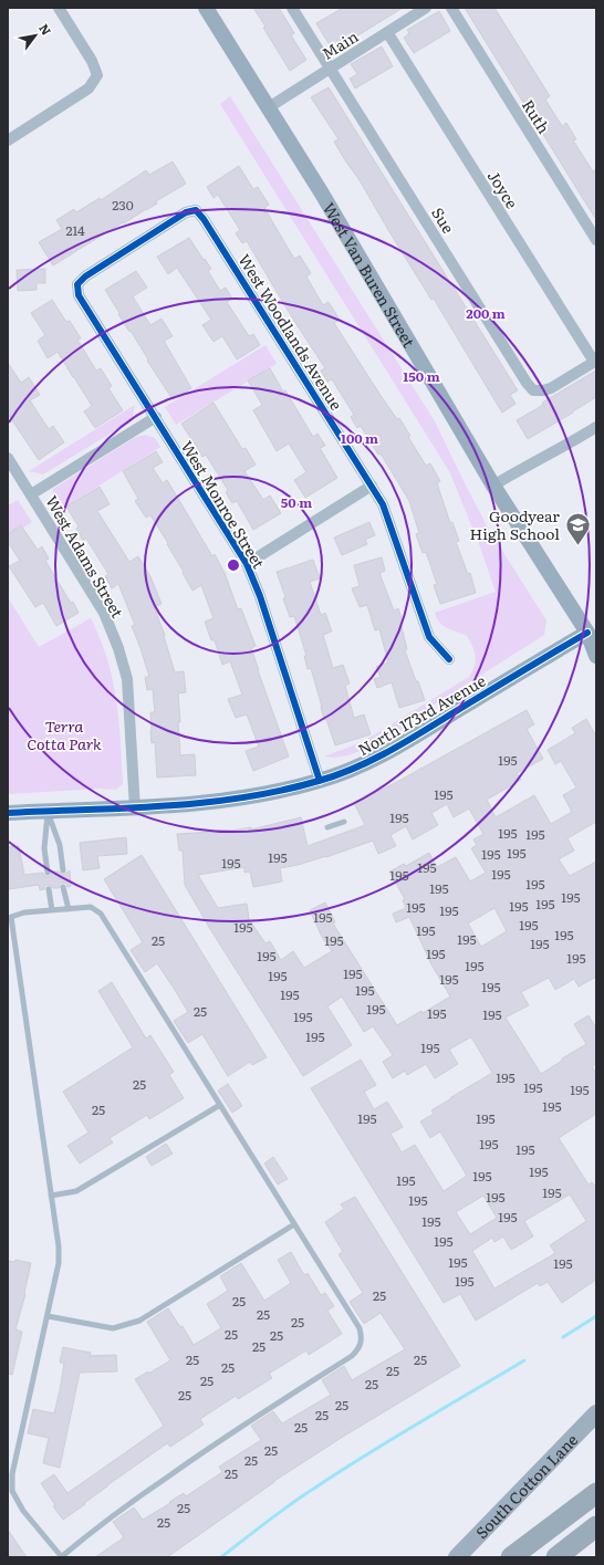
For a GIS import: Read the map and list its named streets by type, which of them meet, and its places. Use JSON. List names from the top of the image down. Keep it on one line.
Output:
{"streets":{"main road":["West Van Buren Street","North 173rd Avenue","South Cotton Lane"],"street":["Main","Ruth","Joyce","Sue","West Woodlands Avenue","West Monroe Street","West Adams Street"]},"crossings":[["Main","Joyce"],["Main","Sue"],["Main","West Van Buren Street"],["Joyce","Sue"],["West Van Buren Street","North 173rd Avenue"],["West Woodlands Avenue","West Monroe Street"],["West Monroe Street","North 173rd Avenue"],["West Adams Street","North 173rd Avenue"]],"parks":["Terra Cotta Park"],"places":{"school or university":["Goodyear High School"]},"house_numbers":["230","214","195","195","195","195","195","195","195","195","195","195","195","195","195","195","195","195","195","195","195","195","195","195","195","195","195","25","195","195","195","195","195","195","195","195","195","195","195","195","195","25","195","195","195","195","195","195","25","195","195","195","25","195","195","195","195","195","195","195","195","195","195","195","195","195","195","195","195","25","25","25","25","25","25","25","25","25","25","25","25","25","25","25","25","25","25","25","25","25","25"],"north":"top right","rings":["200 m","150 m","100 m","50 m"]}
